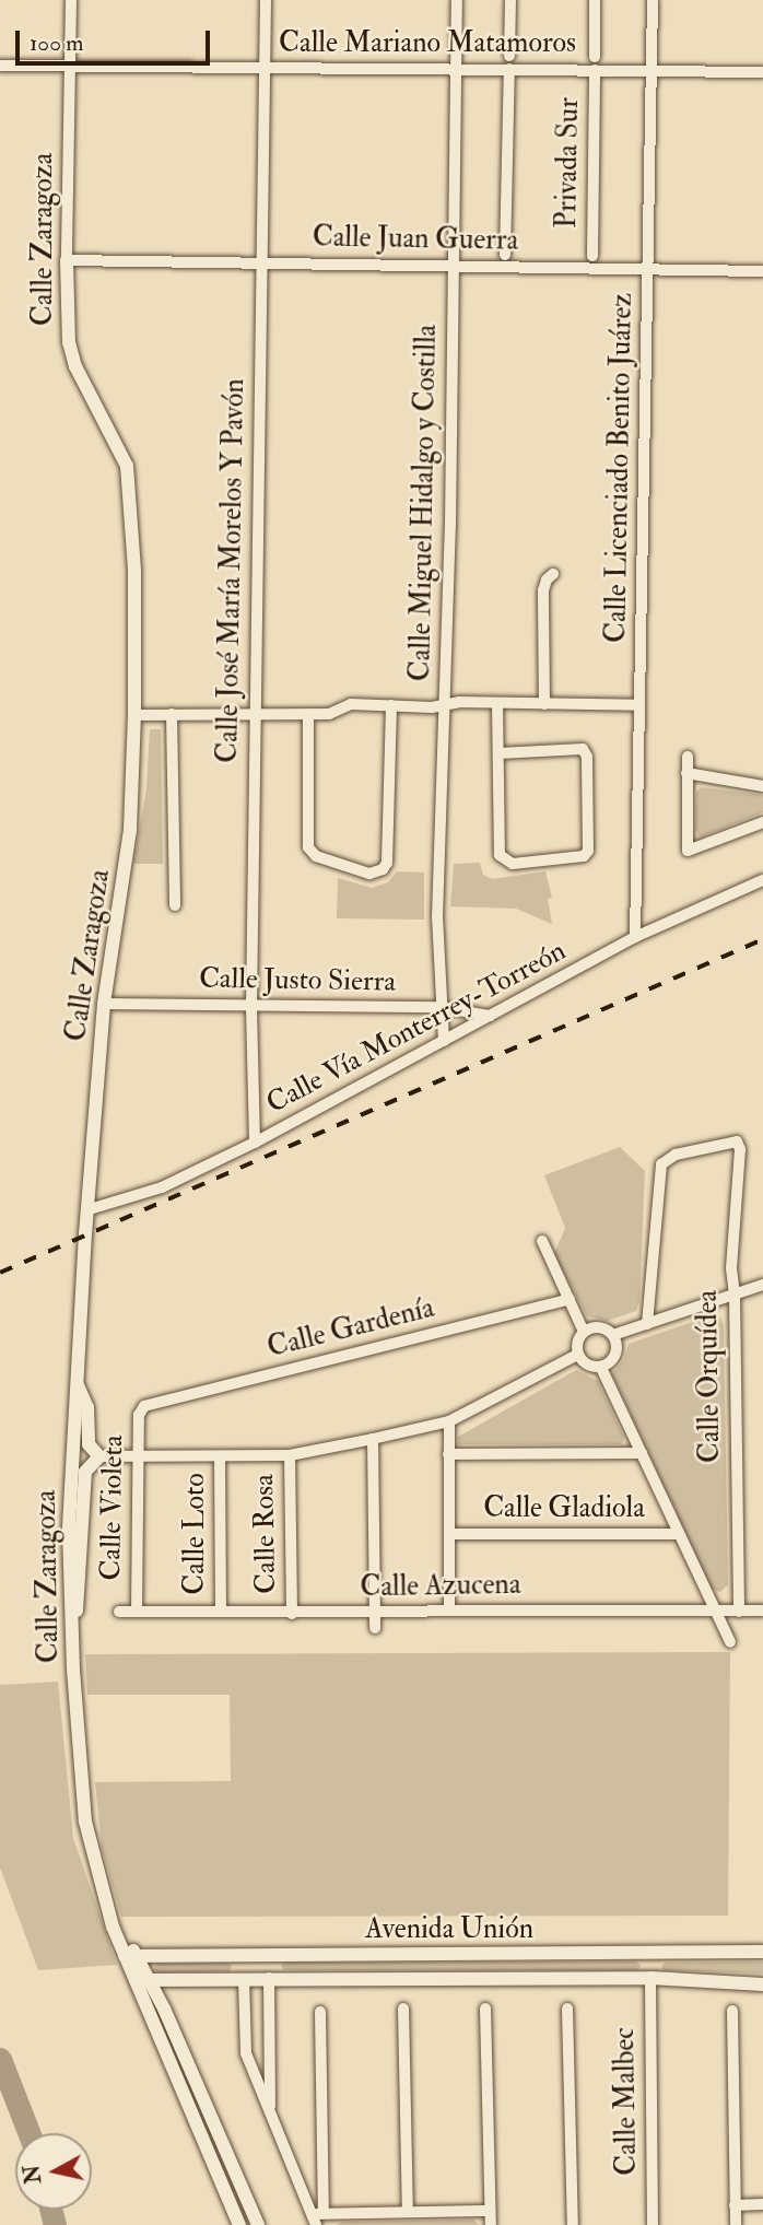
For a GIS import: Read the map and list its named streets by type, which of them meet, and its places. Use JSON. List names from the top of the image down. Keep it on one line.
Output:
{"streets":{"street":["Calle Mariano Matamoros","Privada Sur","Calle Zaragoza","Calle Juan Guerra","Calle Licenciado Benito Juárez","Calle Miguel Hidalgo y Costilla","Calle José María Morelos Y Pavón","Calle Justo Sierra","Calle Vía Monterrey-Torreón","Calle Gardenía","Calle Orquídea","Calle Violeta","Calle Gladiola","Calle Loto","Calle Rosa","Calle Azucena","Avenida Unión","Calle Malbec"]},"crossings":[["Calle Mariano Matamoros","Privada Sur"],["Calle Mariano Matamoros","Calle Zaragoza"],["Calle Mariano Matamoros","Calle Licenciado Benito Juárez"],["Calle Mariano Matamoros","Calle Miguel Hidalgo y Costilla"],["Calle Mariano Matamoros","Calle José María Morelos Y Pavón"],["Calle Zaragoza","Calle Juan Guerra"],["Calle Zaragoza","Calle Justo Sierra"],["Calle Zaragoza","Calle Vía Monterrey-Torreón"],["Calle Zaragoza","Avenida Unión"],["Calle Juan Guerra","Calle Licenciado Benito Juárez"],["Calle Juan Guerra","Calle Miguel Hidalgo y Costilla"],["Calle Juan Guerra","Calle José María Morelos Y Pavón"],["Calle Licenciado Benito Juárez","Calle Vía Monterrey-Torreón"],["Calle Miguel Hidalgo y Costilla","Calle Justo Sierra"],["Calle Miguel Hidalgo y Costilla","Calle Vía Monterrey-Torreón"],["Calle José María Morelos Y Pavón","Calle Justo Sierra"],["Calle José María Morelos Y Pavón","Calle Vía Monterrey-Torreón"],["Calle Justo Sierra","Calle Vía Monterrey-Torreón"],["Calle Gardenía","Calle Violeta"],["Calle Orquídea","Calle Azucena"],["Calle Violeta","Calle Azucena"],["Calle Loto","Calle Azucena"],["Calle Rosa","Calle Azucena"],["Avenida Unión","Calle Malbec"]],"scale_bar":"100 m","north":"left"}
